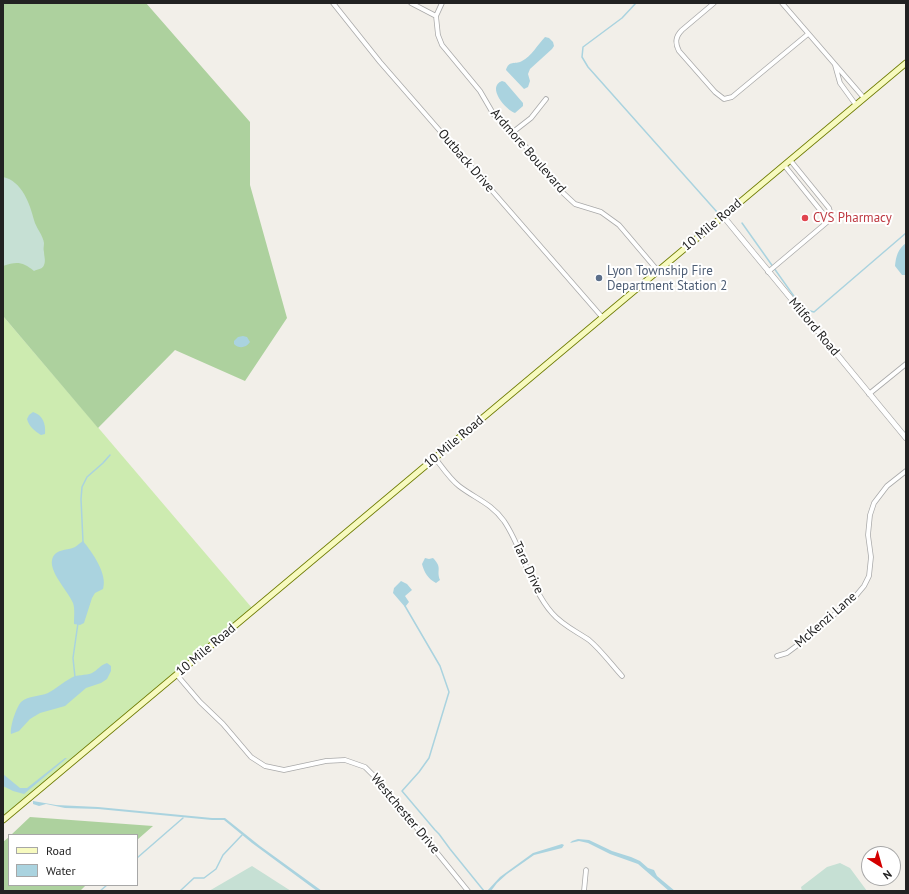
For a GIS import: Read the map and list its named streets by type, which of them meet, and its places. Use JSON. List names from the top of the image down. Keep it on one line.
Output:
{"streets":{"main road":["10 Mile Road"],"street":["Ardmore Boulevard","Outback Drive","Milford Road","Tara Drive","McKenzi Lane","Westchester Drive"]},"crossings":[["Ardmore Boulevard","10 Mile Road"],["Outback Drive","10 Mile Road"],["10 Mile Road","Milford Road"],["10 Mile Road","Tara Drive"],["10 Mile Road","Westchester Drive"]],"places":["CVS Pharmacy","Lyon Township Fire Department Station 2"],"legend":["Road","Water"],"north":"bottom right"}
